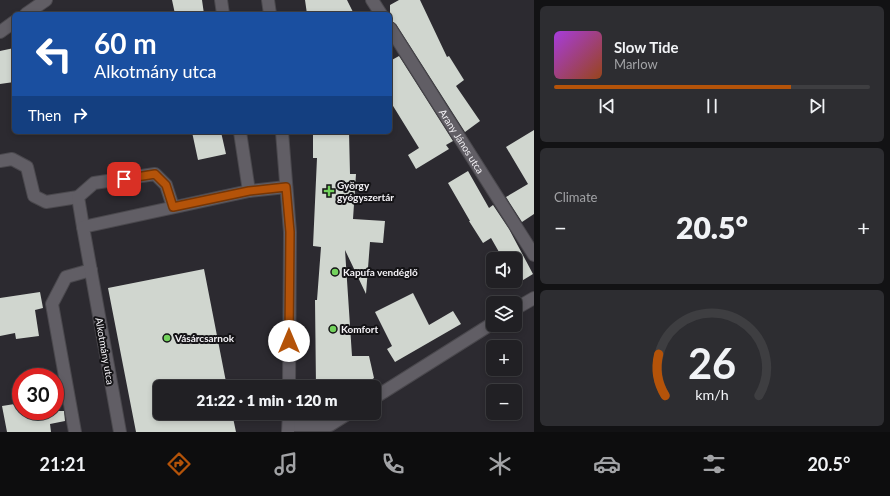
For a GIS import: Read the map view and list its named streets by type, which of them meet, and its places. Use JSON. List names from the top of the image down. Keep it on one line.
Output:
{"streets":{"street":["Arany János utca","Alkotmány utca"]},"places":{"health":["György gyógyszertár"],"other":["Kapufa vendéglő","Komfort","Vásárcsarnok"]},"page":{"turn":["60 m","Alkotmány utca"],"song":["Slow Tide","Marlow"],"then":"Then","tile":"Climate","heat":["−","20.5°","+"],"map_buttons":["+","−"],"limit":"30","trip":"21:22 · 1 min · 120 m","tabs":["21:21","20.5°"],"gauge":["26","km/h"]}}
